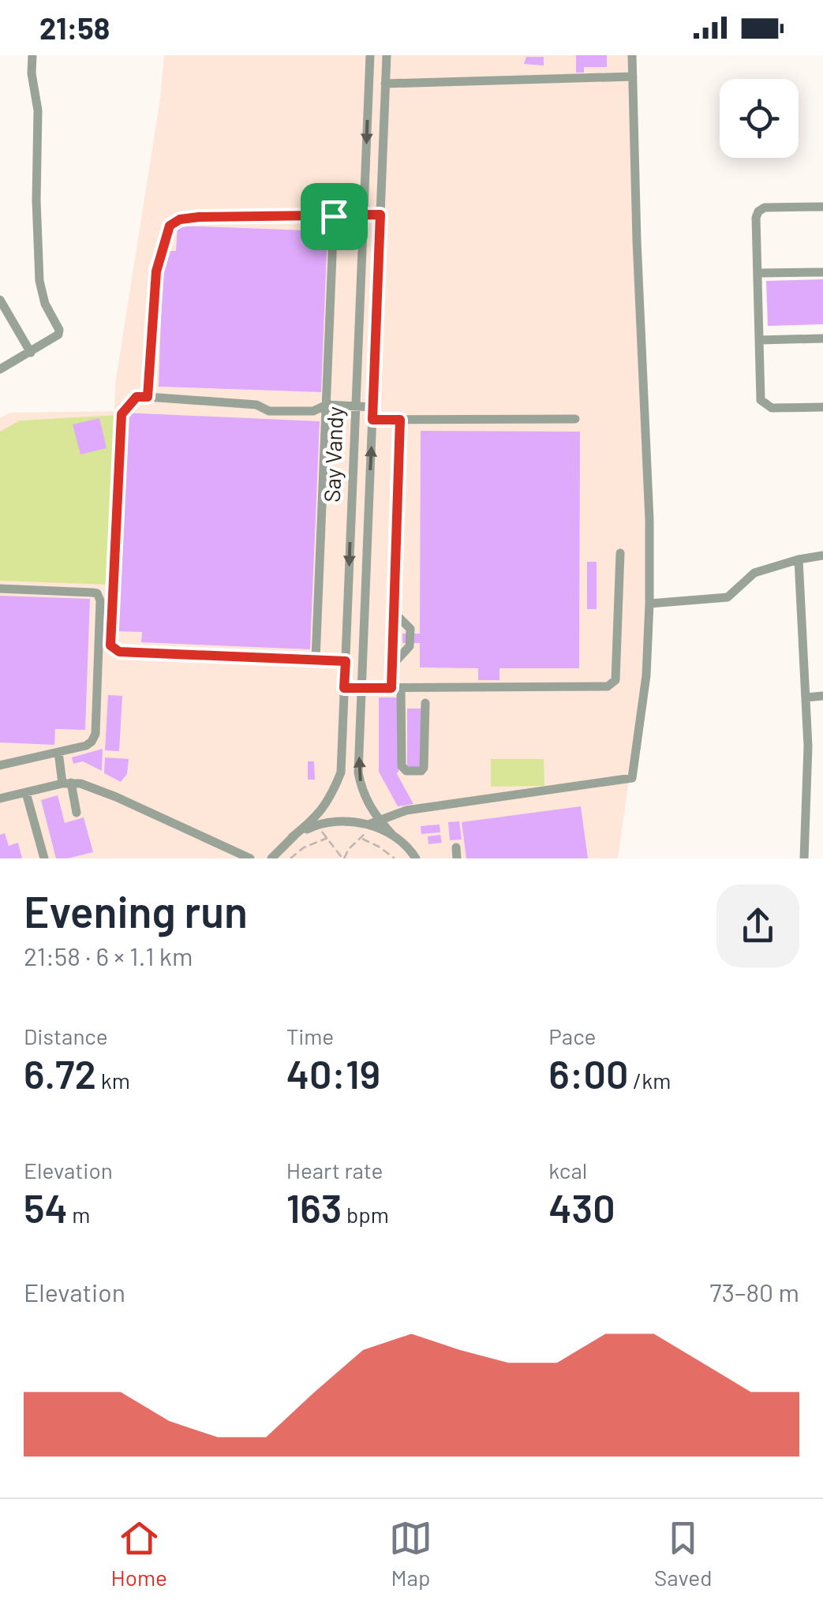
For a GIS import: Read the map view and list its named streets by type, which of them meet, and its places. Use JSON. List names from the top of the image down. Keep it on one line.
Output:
{"streets":{"street":["Say Vandy"]},"page":{"status":"21:58","heading":["Evening run","21:58 · 6 × 1.1 km"],"stats":[["Distance","6.72 km"],["Time","40:19"],["Pace","6:00 /km"],["Elevation","54 m"],["Heart rate","163 bpm"],["kcal","430"]],"chart":["Elevation","73–80 m"],"tabs":["Home","Map","Saved"]}}
